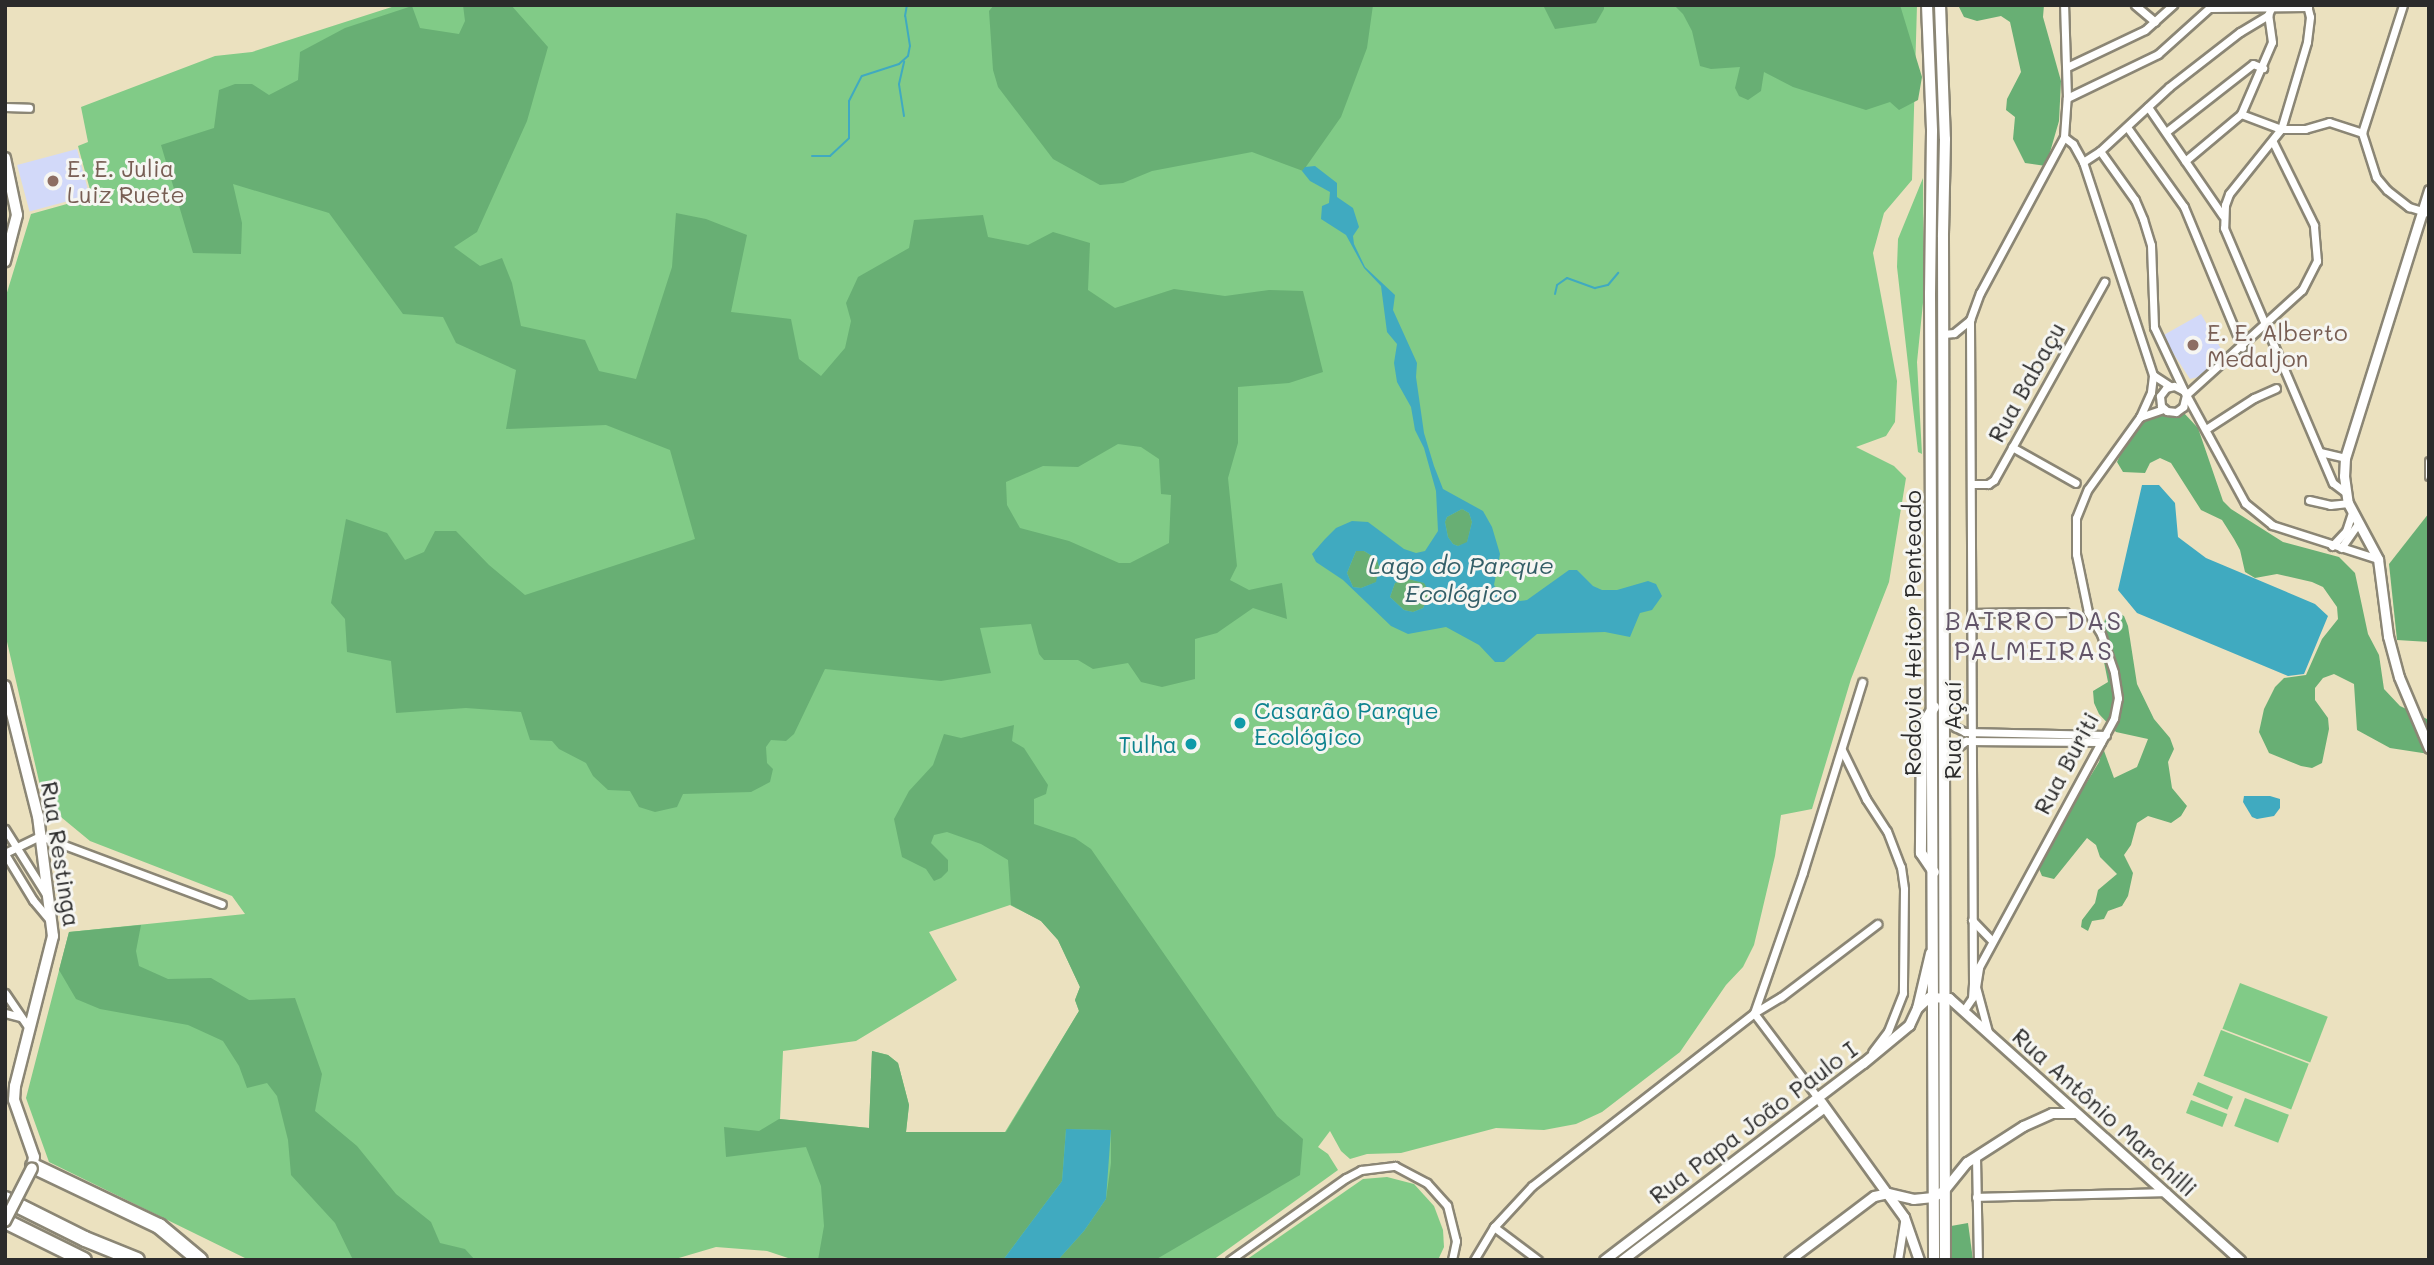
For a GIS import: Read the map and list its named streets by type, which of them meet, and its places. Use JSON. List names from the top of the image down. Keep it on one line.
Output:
{"streets":{"main road":["Rodovia Heitor Penteado","Rua Restinga"],"street":["Rua Babaçu","Rua Açaí","Rua Buriti","Rua Antônio Marchilli","Rua Papa João Paulo I"]},"crossings":[["Rua Babaçu","Rua Açaí"],["Rodovia Heitor Penteado","Rua Antônio Marchilli"],["Rodovia Heitor Penteado","Rua Papa João Paulo I"],["Rua Açaí","Rua Antônio Marchilli"],["Rua Buriti","Rua Antônio Marchilli"],["Rua Antônio Marchilli","Rua Papa João Paulo I"]],"districts":["BAIRRO DAS PALMEIRAS"],"water":["Lago do Parque Ecológico"],"places":["E. E. Julia Luiz Ruete","E. E. Alberto Medaljon","Casarão Parque Ecológico","Tulha"]}
